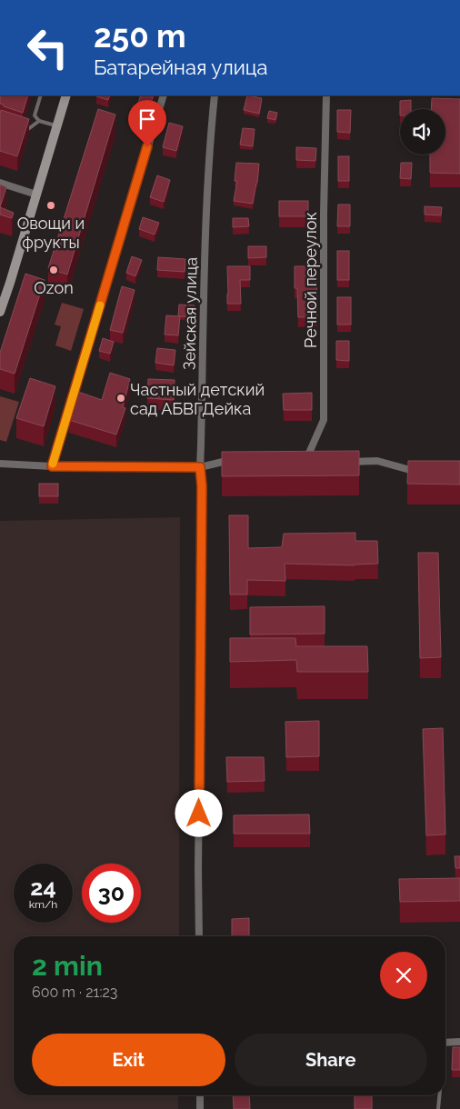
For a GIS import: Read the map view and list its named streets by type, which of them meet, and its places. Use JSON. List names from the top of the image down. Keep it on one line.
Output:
{"streets":{"street":["Речной переулок","Зейская улица"]},"places":["Овощи и фрукты","Ozon","Частный детский сад АБВГДейка"],"page":{"turn":["250 m","Батарейная улица"],"speed":"24 km/h","limit":"30","heading":["2 min","600 m · 21:23"],"buttons":["Exit","Share"]}}
